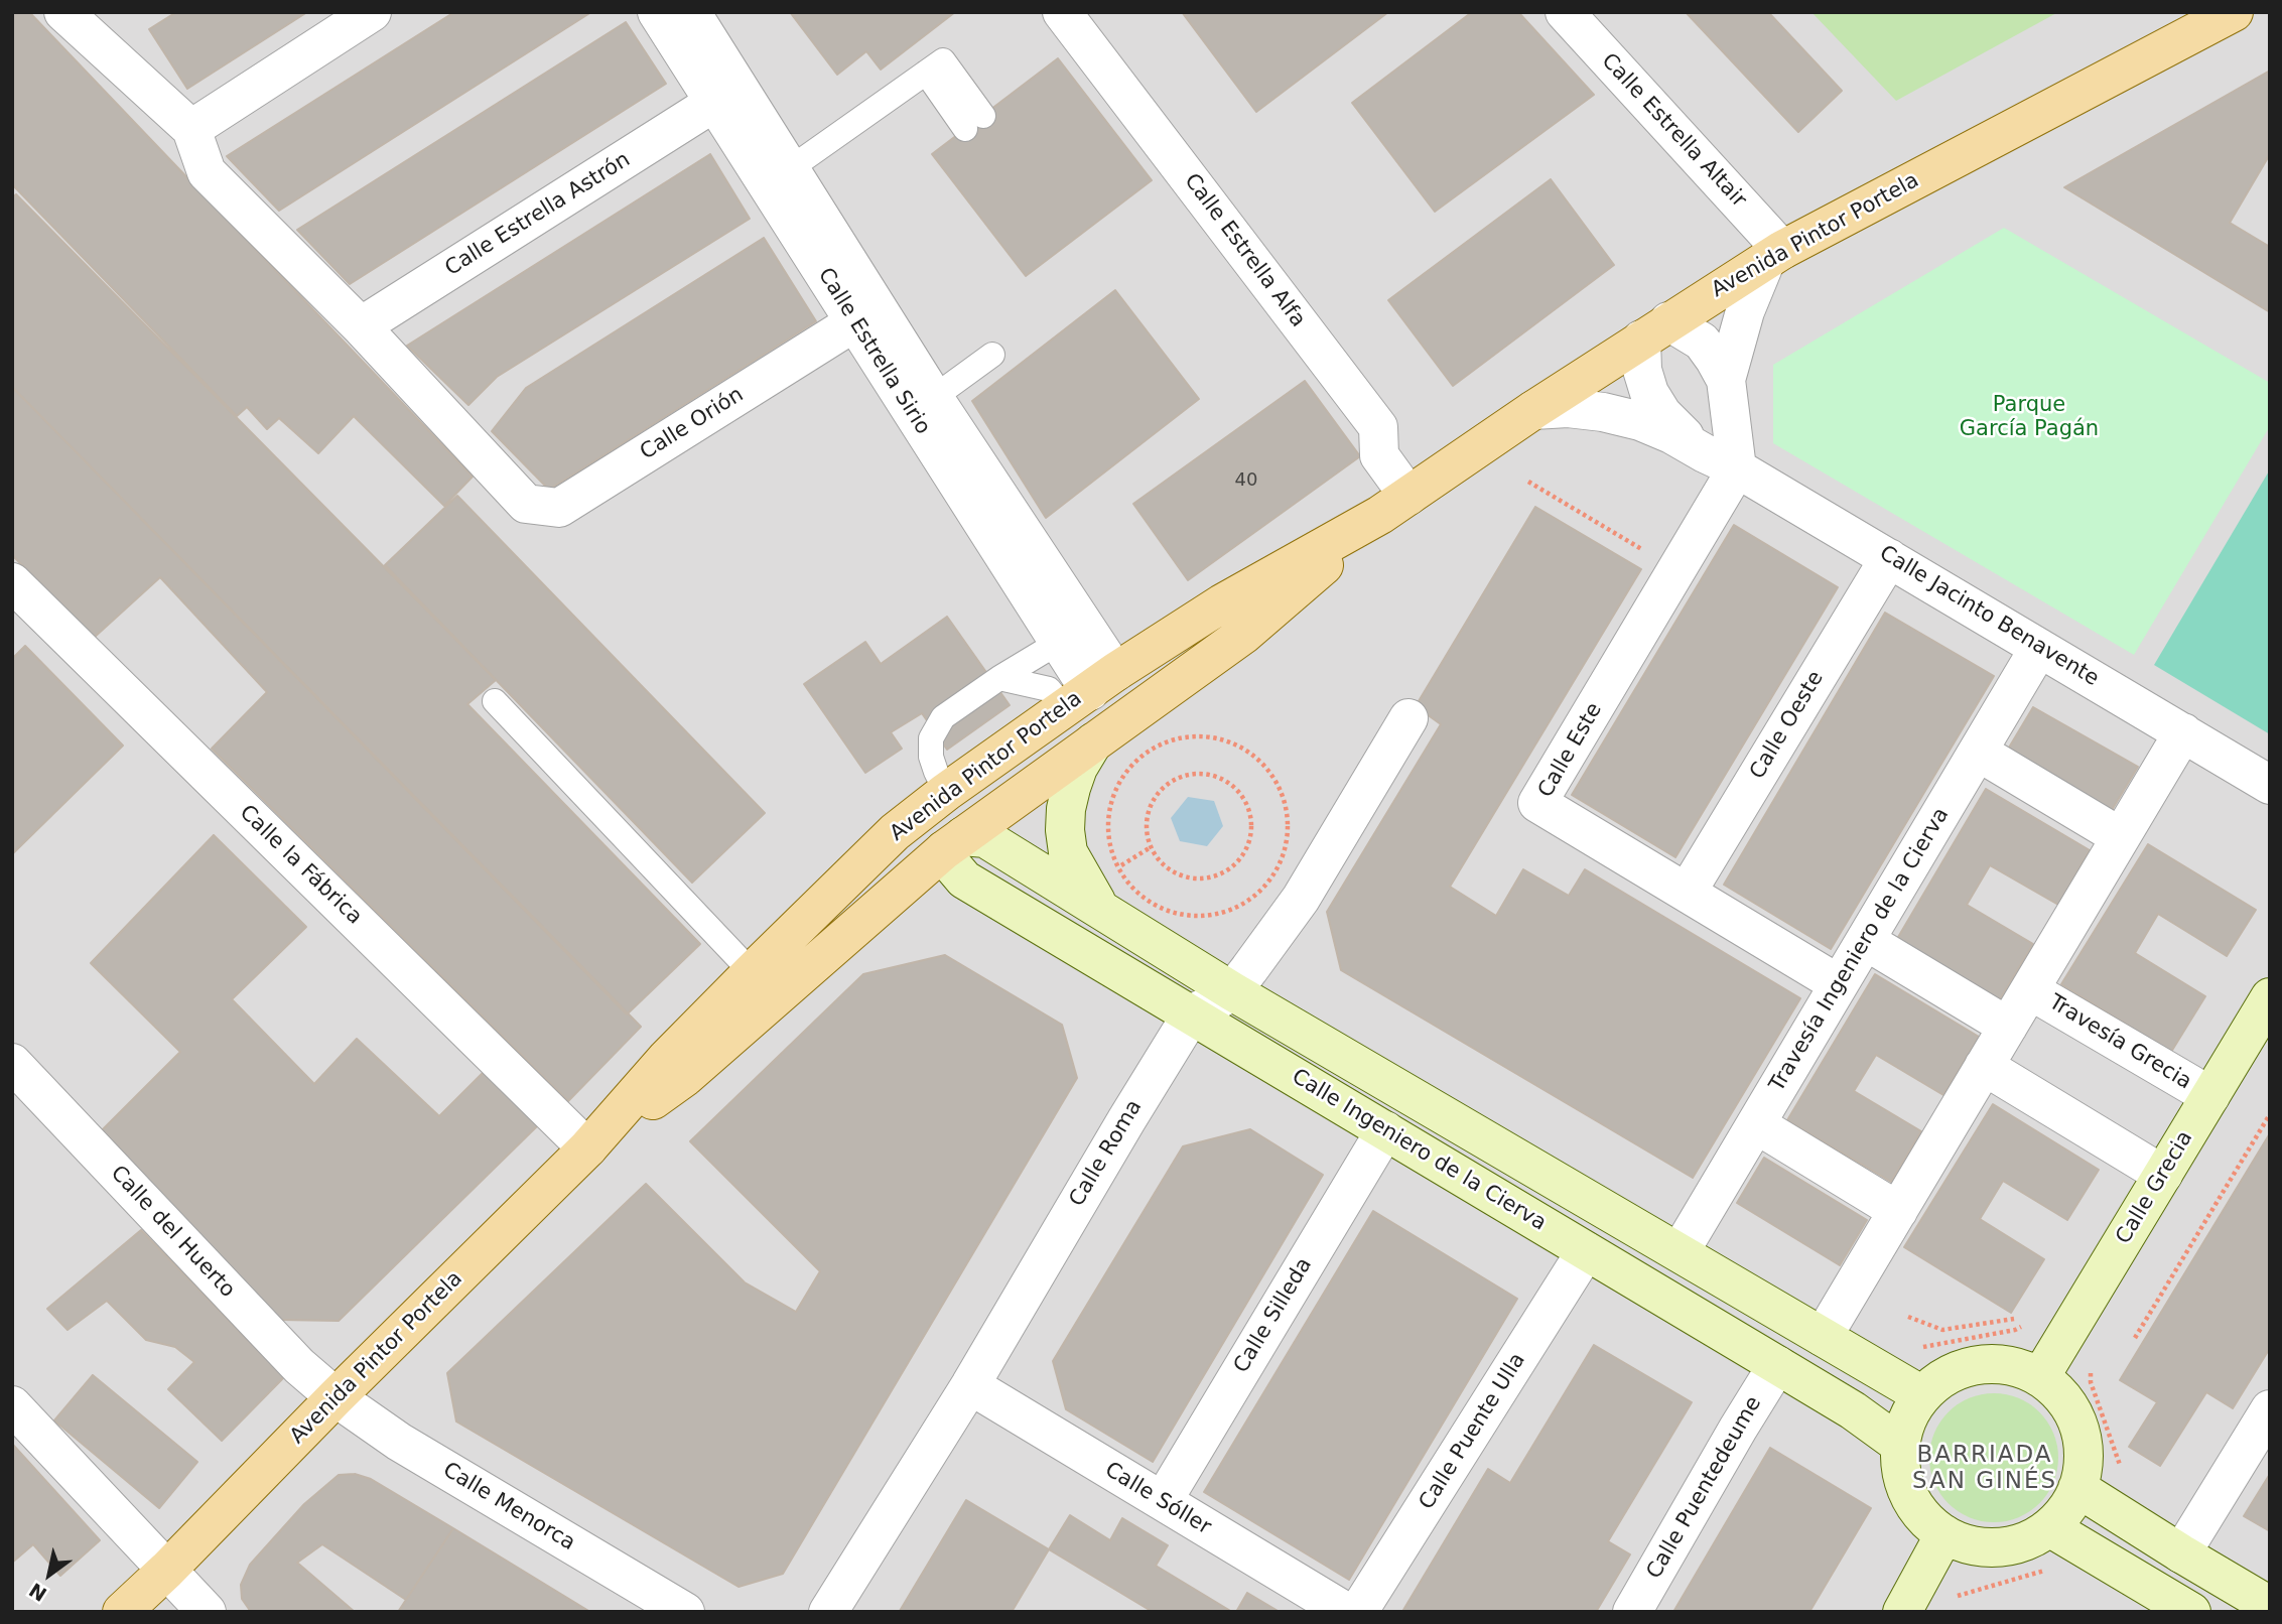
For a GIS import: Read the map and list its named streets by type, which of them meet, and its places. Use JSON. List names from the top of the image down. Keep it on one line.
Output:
{"streets":{"main road":["Avenida Pintor Portela"],"street":["Calle Estrella Altair","Calle Estrella Astrón","Calle Estrella Alfa","Calle Estrella Sirio","Calle Orión","Calle Jacinto Benavente","Calle Oeste","Calle Este","Calle la Fábrica","Travesía Ingeniero de la Cierva","Travesía Grecia","Calle Ingeniero de la Cierva","Calle Roma","Calle Grecia","Calle del Huerto","Calle Silleda","Calle Puente Ulla","Calle Puentedeume","Calle Sóller","Calle Menorca"]},"crossings":[["Calle Estrella Altair","Avenida Pintor Portela"],["Calle Estrella Astrón","Calle Estrella Sirio"],["Calle Estrella Astrón","Calle Orión"],["Avenida Pintor Portela","Calle Estrella Alfa"],["Avenida Pintor Portela","Calle Estrella Sirio"],["Avenida Pintor Portela","Calle Jacinto Benavente"],["Avenida Pintor Portela","Calle la Fábrica"],["Avenida Pintor Portela","Calle Ingeniero de la Cierva"],["Avenida Pintor Portela","Calle del Huerto"],["Avenida Pintor Portela","Calle Menorca"],["Calle Estrella Sirio","Calle Orión"],["Calle Jacinto Benavente","Calle Oeste"],["Calle Jacinto Benavente","Calle Este"],["Calle Jacinto Benavente","Travesía Ingeniero de la Cierva"],["Calle Oeste","Calle Este"],["Calle Este","Travesía Ingeniero de la Cierva"],["Travesía Grecia","Calle Grecia"],["Calle Ingeniero de la Cierva","Calle Roma"],["Calle Ingeniero de la Cierva","Calle Grecia"],["Calle Ingeniero de la Cierva","Calle Silleda"],["Calle Ingeniero de la Cierva","Calle Puente Ulla"],["Calle Ingeniero de la Cierva","Calle Puentedeume"],["Calle Roma","Calle Sóller"],["Calle del Huerto","Calle Menorca"],["Calle Silleda","Calle Sóller"]],"districts":["BARRIADA SAN GINÉS"],"parks":["Parque García Pagán"],"house_numbers":["40"],"north":"bottom left"}
